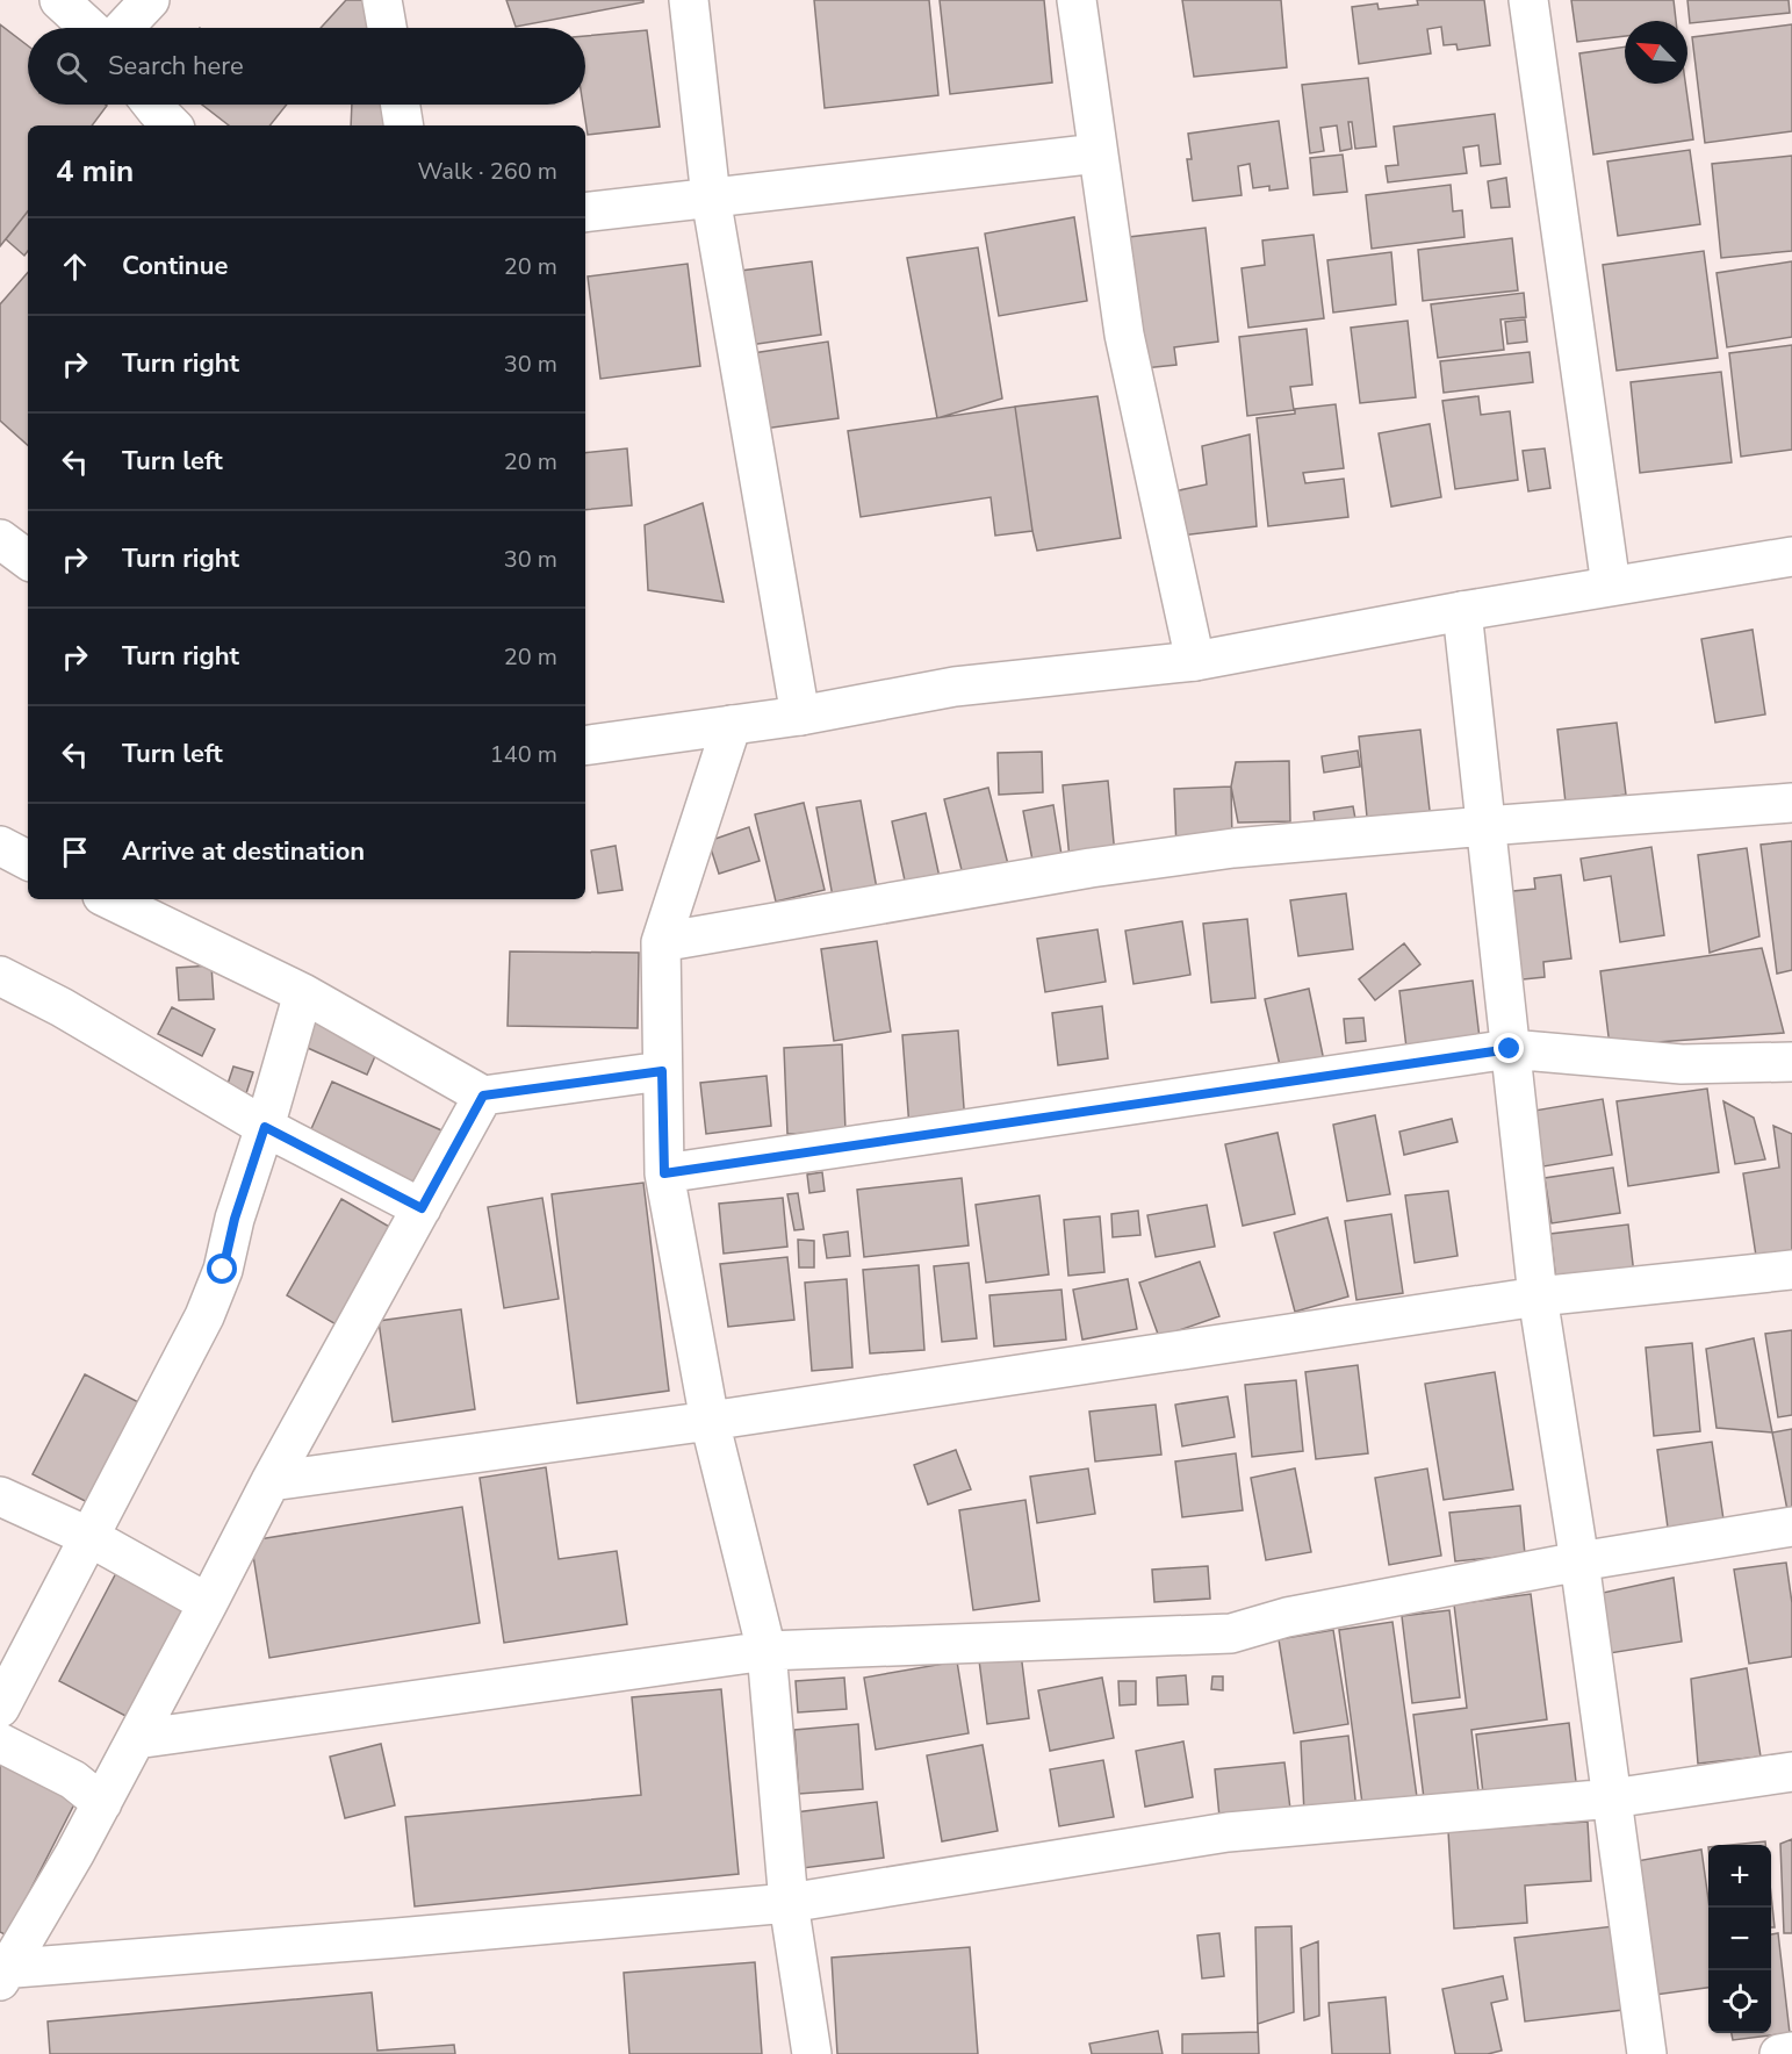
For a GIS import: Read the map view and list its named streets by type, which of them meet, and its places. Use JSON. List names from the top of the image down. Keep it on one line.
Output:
{"north":"top left","page":{"search":"Search here","heading":["4 min","Walk · 260 m"],"list":[["Continue","20 m"],["Turn right","30 m"],["Turn left","20 m"],["Turn right","30 m"],["Turn right","20 m"],["Turn left","140 m"],"Arrive at destination"],"map_buttons":["+","−"]}}
